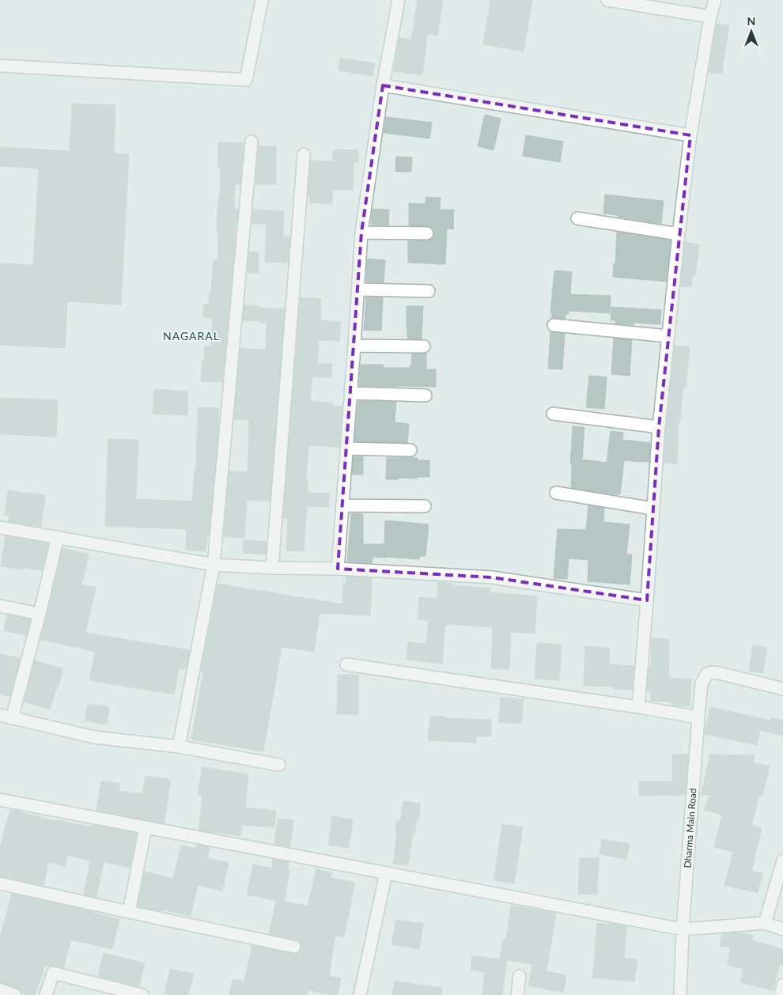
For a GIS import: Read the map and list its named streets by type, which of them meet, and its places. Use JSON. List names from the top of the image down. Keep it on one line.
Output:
{"streets":{"street":["Dharma Main Road"]},"districts":["NAGARAL"],"north":"top"}
